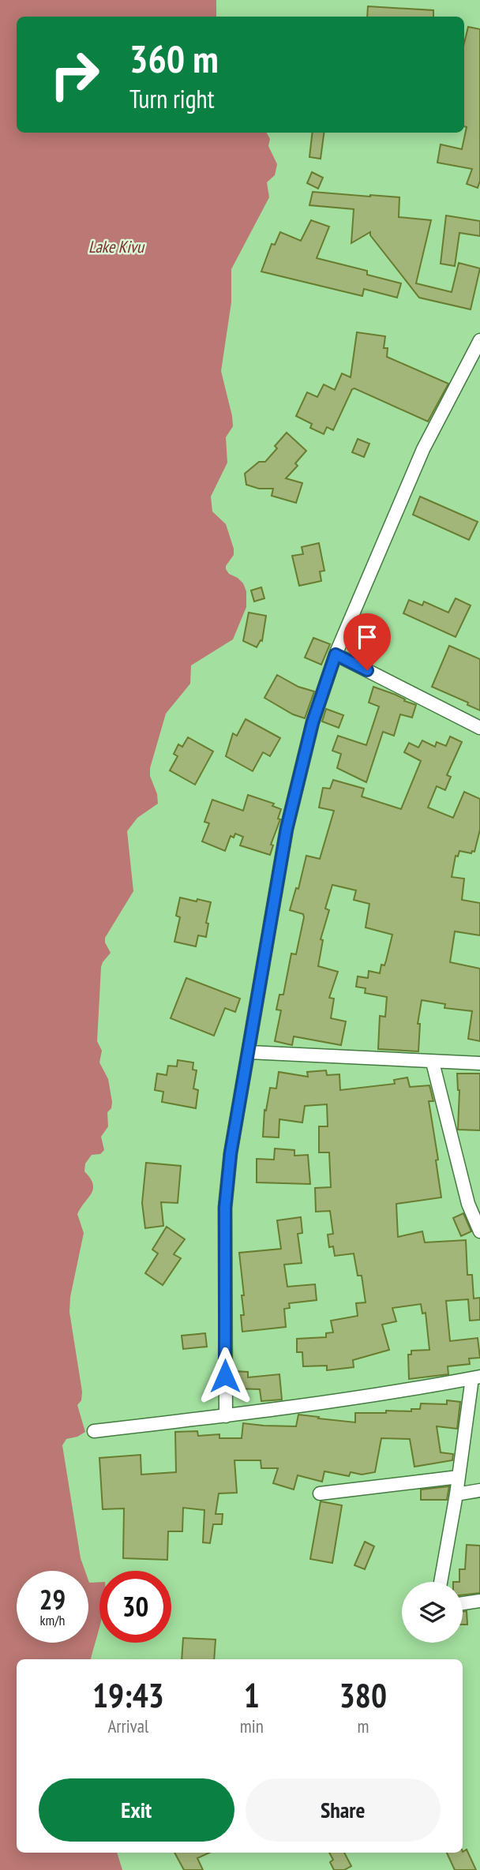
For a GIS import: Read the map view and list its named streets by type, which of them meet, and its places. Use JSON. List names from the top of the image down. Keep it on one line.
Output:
{"water":["Lake Kivu"],"page":{"turn":["360 m","Turn right"],"speed":"29 km/h","limit":"30","eta":["19:43","Arrival","1","min","380","m"],"buttons":["Exit","Share"]}}
